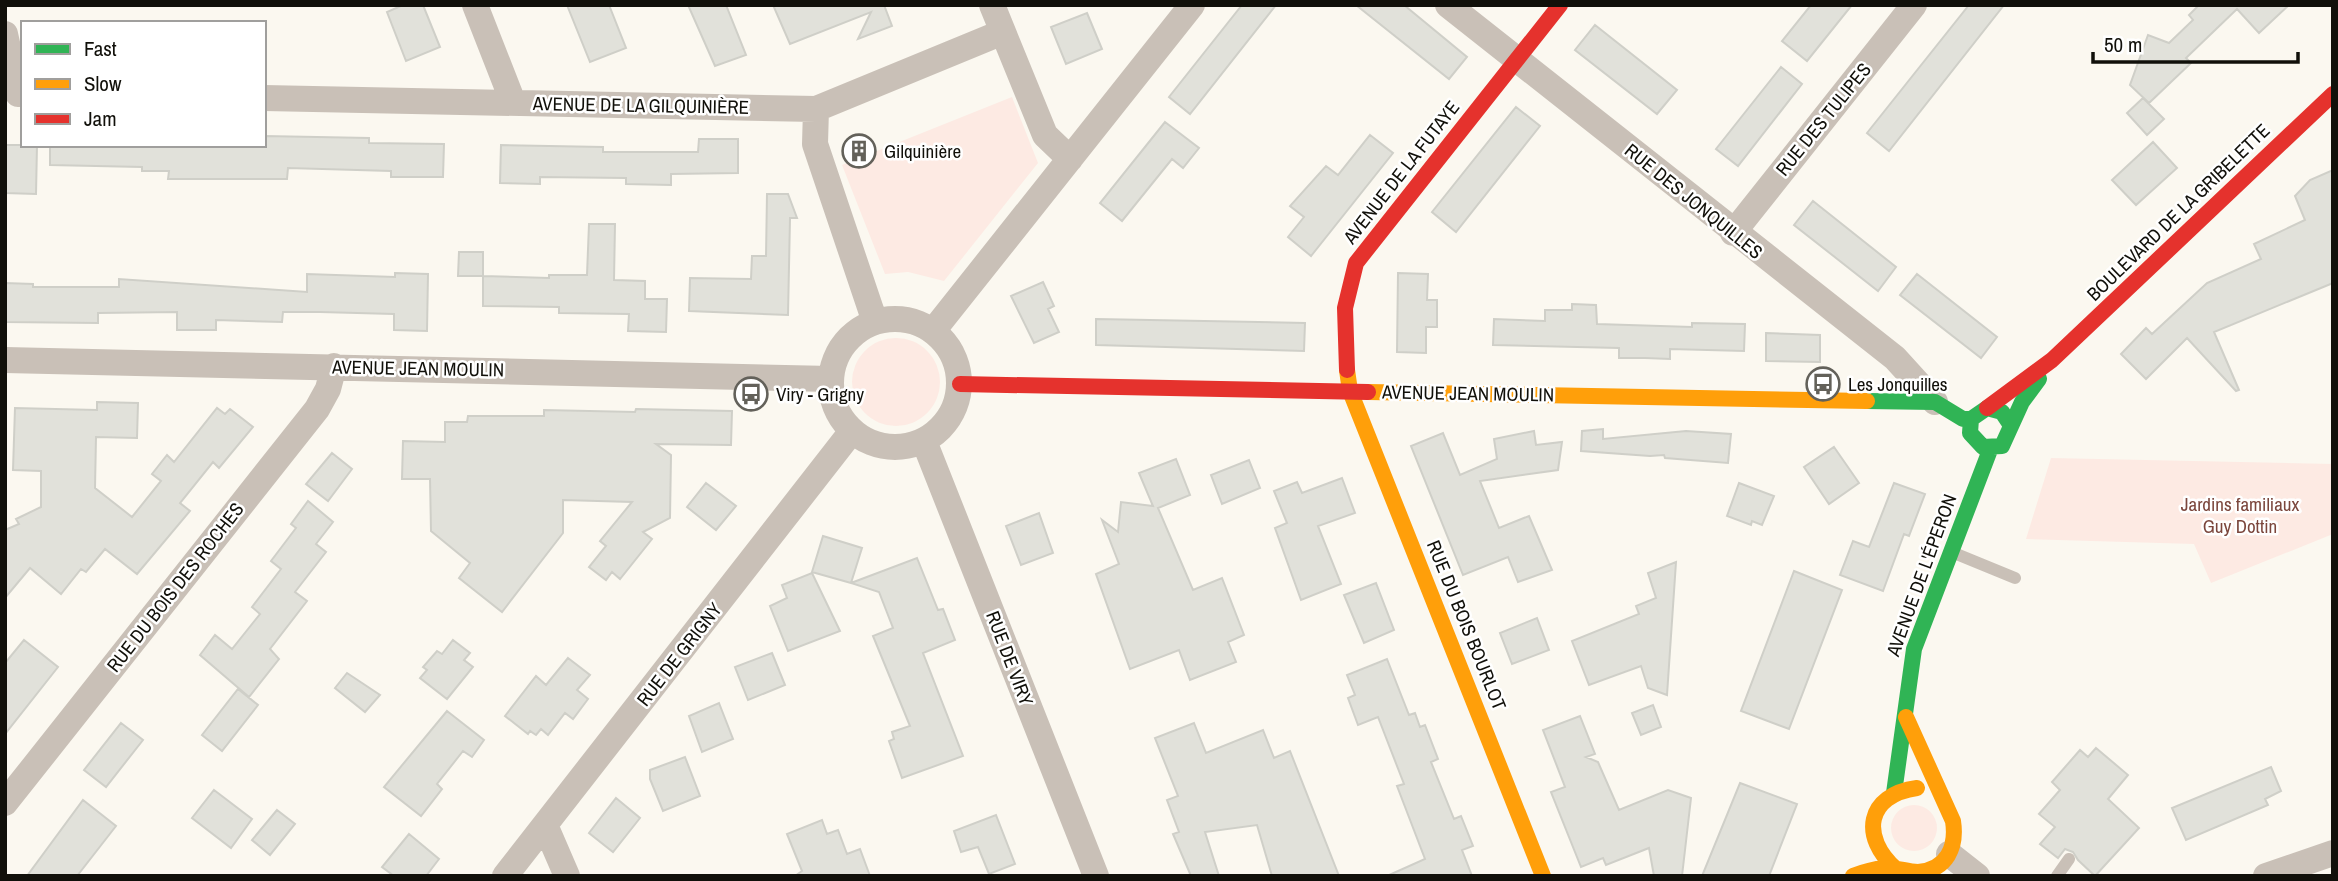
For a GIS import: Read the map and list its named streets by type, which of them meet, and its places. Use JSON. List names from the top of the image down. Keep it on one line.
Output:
{"streets":{"street":["AVENUE DE LA GILQUINIÈRE","RUE DES TULIPES","AVENUE DE LA FUTAYE","RUE DES JONQUILLES","BOULEVARD DE LA GRIBELETTE","AVENUE JEAN MOULIN","AVENUE DE L'ÉPERON","RUE DU BOIS DES ROCHES","RUE DU BOIS BOURLOT","RUE DE GRIGNY","RUE DE VIRY"]},"crossings":[["RUE DES TULIPES","RUE DES JONQUILLES"],["AVENUE DE LA FUTAYE","RUE DES JONQUILLES"],["AVENUE DE LA FUTAYE","AVENUE JEAN MOULIN"],["AVENUE DE LA FUTAYE","RUE DU BOIS BOURLOT"],["RUE DES JONQUILLES","AVENUE JEAN MOULIN"],["BOULEVARD DE LA GRIBELETTE","AVENUE JEAN MOULIN"],["BOULEVARD DE LA GRIBELETTE","AVENUE DE L'ÉPERON"],["AVENUE JEAN MOULIN","AVENUE DE L'ÉPERON"],["AVENUE JEAN MOULIN","RUE DU BOIS DES ROCHES"],["AVENUE JEAN MOULIN","RUE DU BOIS BOURLOT"],["AVENUE JEAN MOULIN","RUE DE GRIGNY"],["AVENUE JEAN MOULIN","RUE DE VIRY"],["RUE DE GRIGNY","RUE DE VIRY"]],"parks":["Jardins familiaux Guy Dottin"],"places":{"building":["Gilquinière"],"bus stop":["Les Jonquilles","Viry - Grigny"]},"legend":["Fast","Slow","Jam"],"scale_bar":"50 m"}
